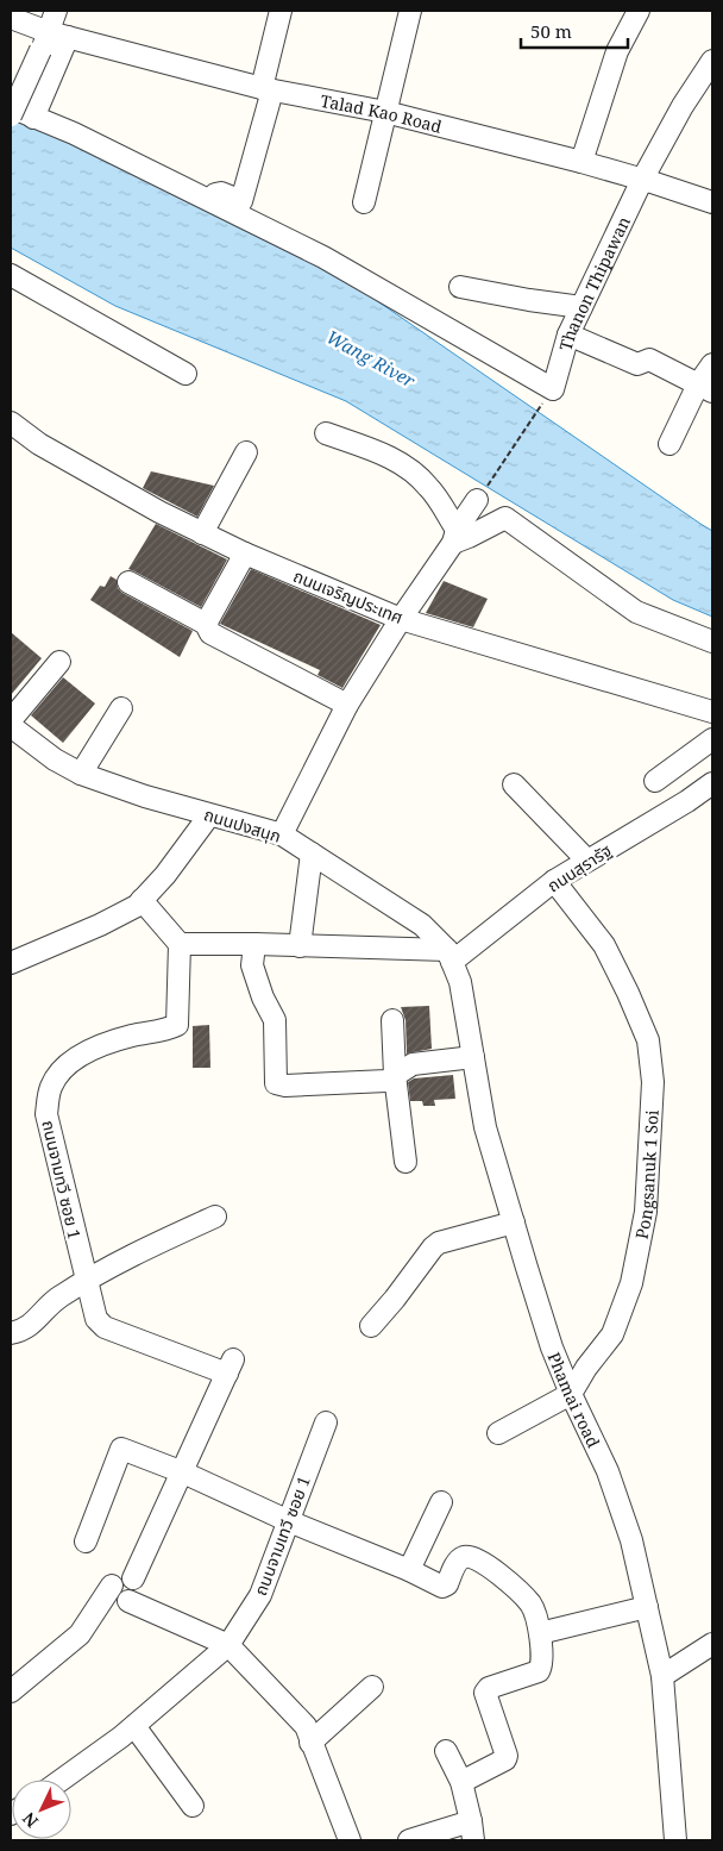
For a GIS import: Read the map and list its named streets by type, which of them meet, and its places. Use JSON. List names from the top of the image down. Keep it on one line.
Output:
{"streets":{"street":["Talad Kao Road","Thanon Thipawan","ถนนเจริญประเทศ","ถนนปงสนุก","ถนนสุรารัฐ","Pongsanuk 1 Soi","ถนนจามทวี ซอย 1","Phamai road","ถนนจามเทวี ซอย 1"]},"crossings":[["Talad Kao Road","Thanon Thipawan"],["ถนนปงสนุก","ถนนสุรารัฐ"],["ถนนปงสนุก","Phamai road"],["ถนนสุรารัฐ","Pongsanuk 1 Soi"],["ถนนสุรารัฐ","Phamai road"],["Pongsanuk 1 Soi","Phamai road"]],"water":["Wang River"],"scale_bar":"50 m","north":"bottom left"}
